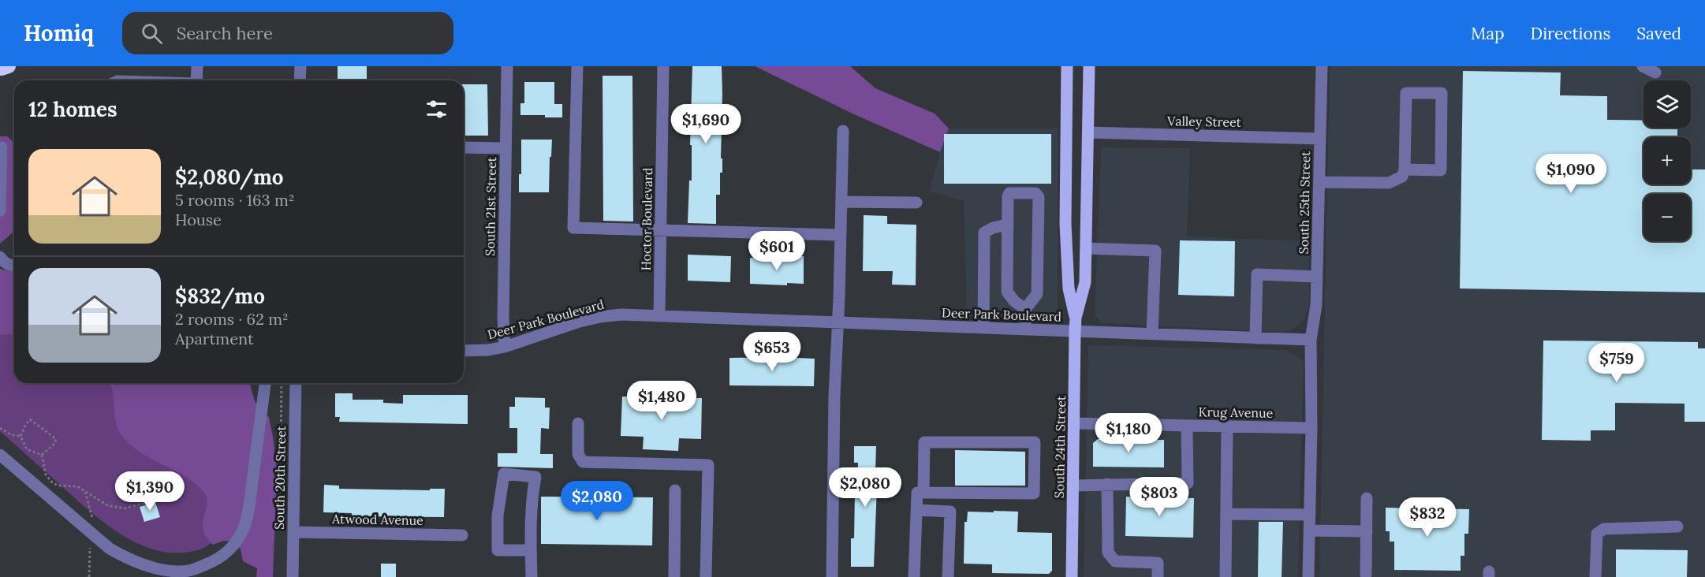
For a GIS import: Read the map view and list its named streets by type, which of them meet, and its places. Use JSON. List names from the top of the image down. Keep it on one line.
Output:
{"streets":{"main road":["South 24th Street"],"street":["Valley Street","South 25th Street","South 21st Street","Hoctor Boulevard","Deer Park Boulevard","Krug Avenue","South 20th Street","Atwood Avenue"]},"crossings":[["Valley Street","South 25th Street"],["Valley Street","South 24th Street"],["South 25th Street","Deer Park Boulevard"],["South 21st Street","Deer Park Boulevard"],["Hoctor Boulevard","Deer Park Boulevard"],["Deer Park Boulevard","South 24th Street"],["Krug Avenue","South 24th Street"],["South 20th Street","Atwood Avenue"]],"page":{"header":"Homiq","search":"Search here","nav":["Map","Directions","Saved"],"map_buttons":["+","−"],"heading":"12 homes","price":["$1,690","$1,090","$601","$653","$759","$1,480","$1,180","$2,080","$1,390","$803","$2,080","$832"],"list":[{"name":"$2,080/mo","note":"5 rooms · 163 m² · House"},{"name":"$832/mo","note":"2 rooms · 62 m² · Apartment"}]}}
